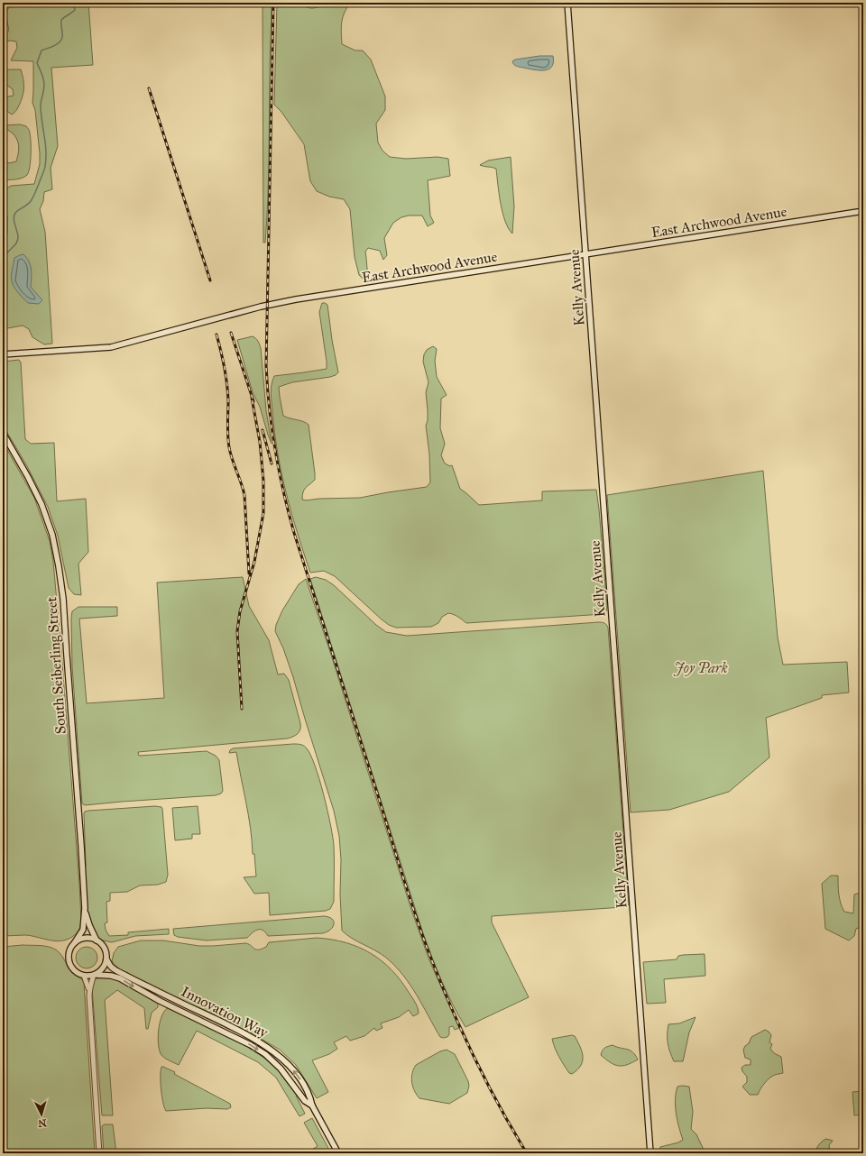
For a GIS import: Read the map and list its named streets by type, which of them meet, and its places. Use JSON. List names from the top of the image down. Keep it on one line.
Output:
{"streets":{"main road":["East Archwood Avenue","Kelly Avenue","South Seiberling Street","Innovation Way"]},"crossings":[["East Archwood Avenue","Kelly Avenue"],["South Seiberling Street","Innovation Way"]],"parks":["Joy Park"],"north":"bottom"}
